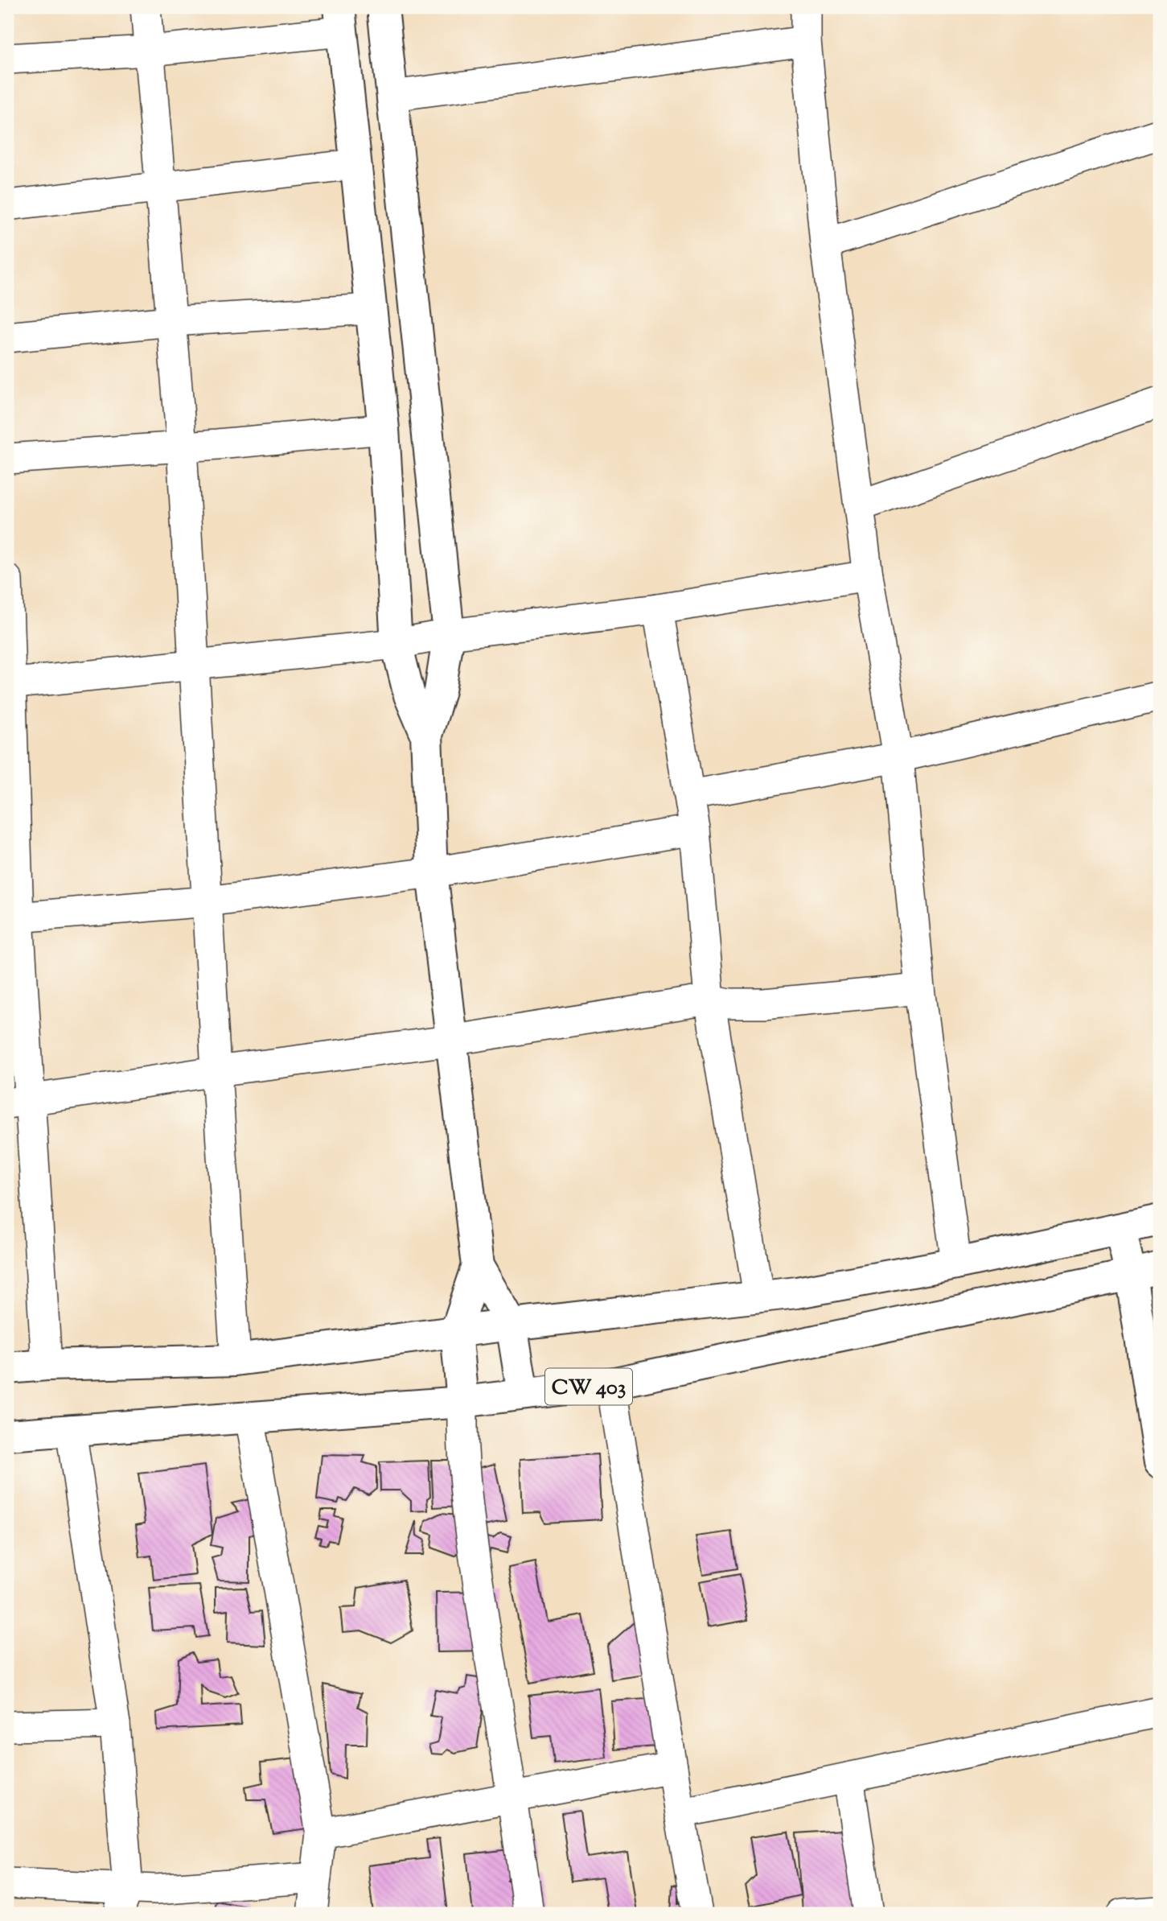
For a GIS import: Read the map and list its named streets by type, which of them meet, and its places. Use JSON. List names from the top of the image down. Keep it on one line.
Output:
{"streets":{"main road":["CW 403"]}}
